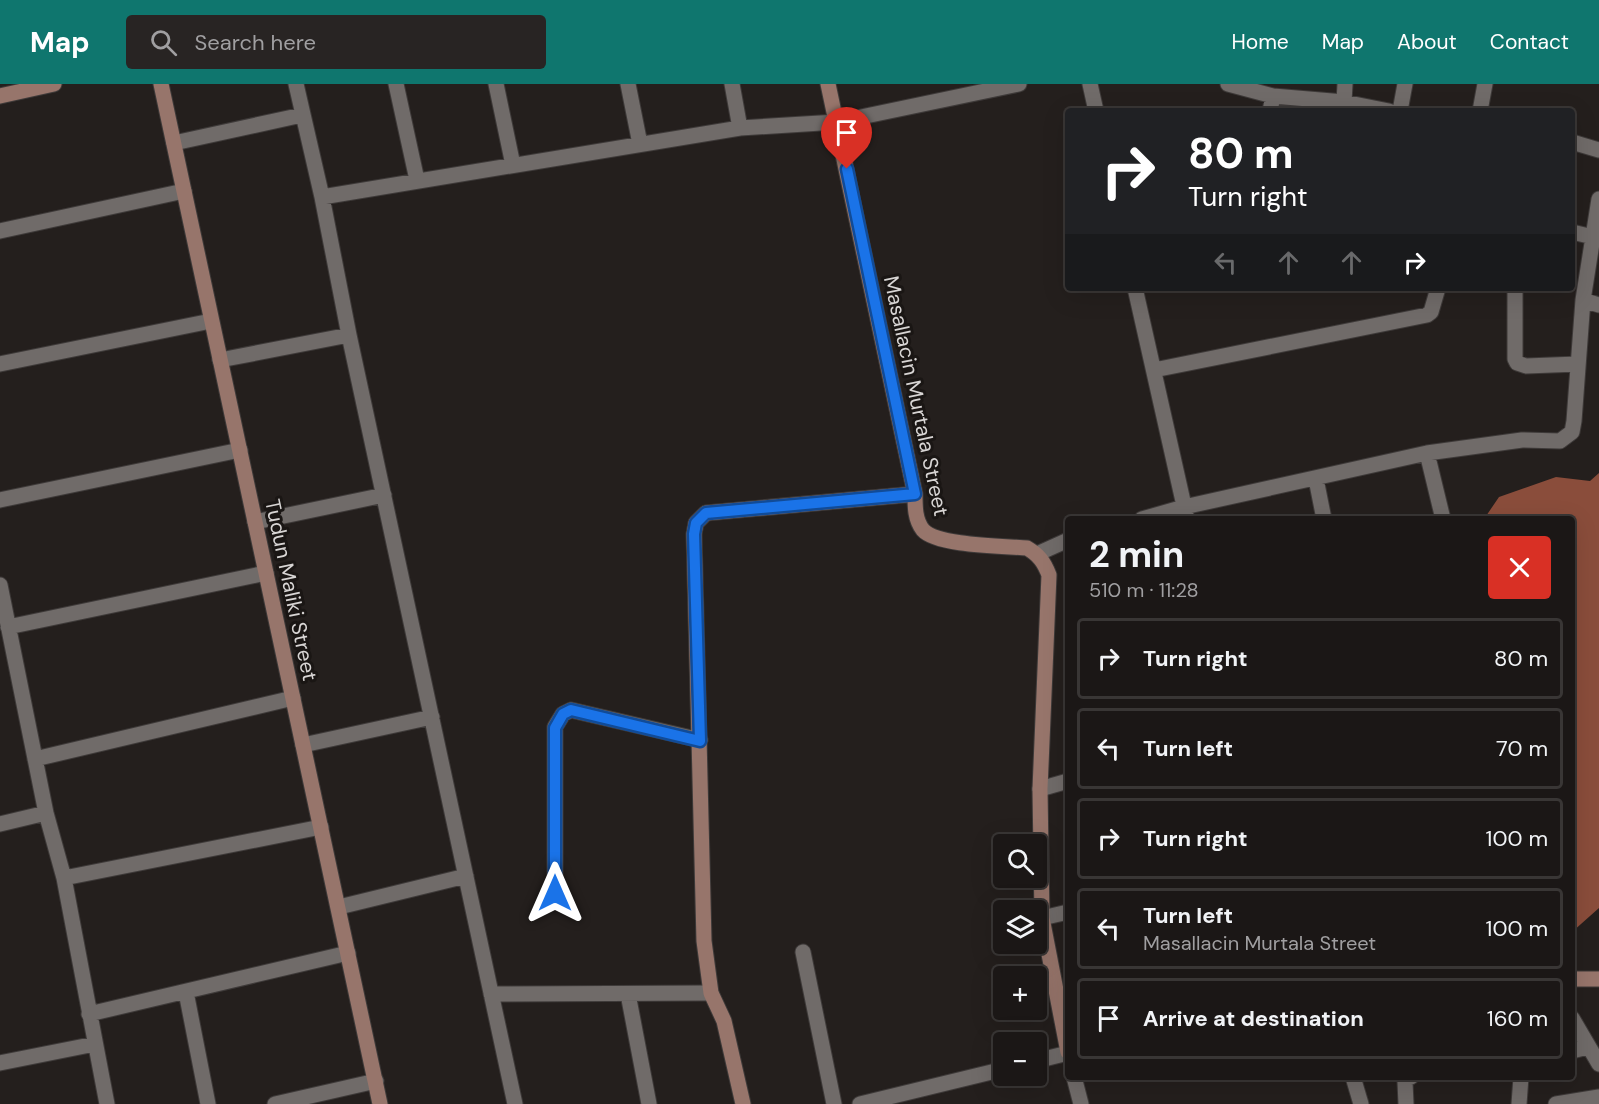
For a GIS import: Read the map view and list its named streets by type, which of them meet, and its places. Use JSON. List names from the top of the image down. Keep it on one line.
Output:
{"streets":{"street":["Masallacin Murtala Street","Tudun Maliki Street"]},"page":{"header":"Map","search":"Search here","nav":["Home","Map","About","Contact"],"turn":["80 m","Turn right"],"heading":["2 min","510 m · 11:28"],"list":[{"name":"Turn right","value":"80 m"},{"name":"Turn left","value":"70 m"},{"name":"Turn right","value":"100 m"},{"name":"Turn left","note":"Masallacin Murtala Street","value":"100 m"},{"name":"Arrive at destination","value":"160 m"}],"map_buttons":["+","−"]}}
